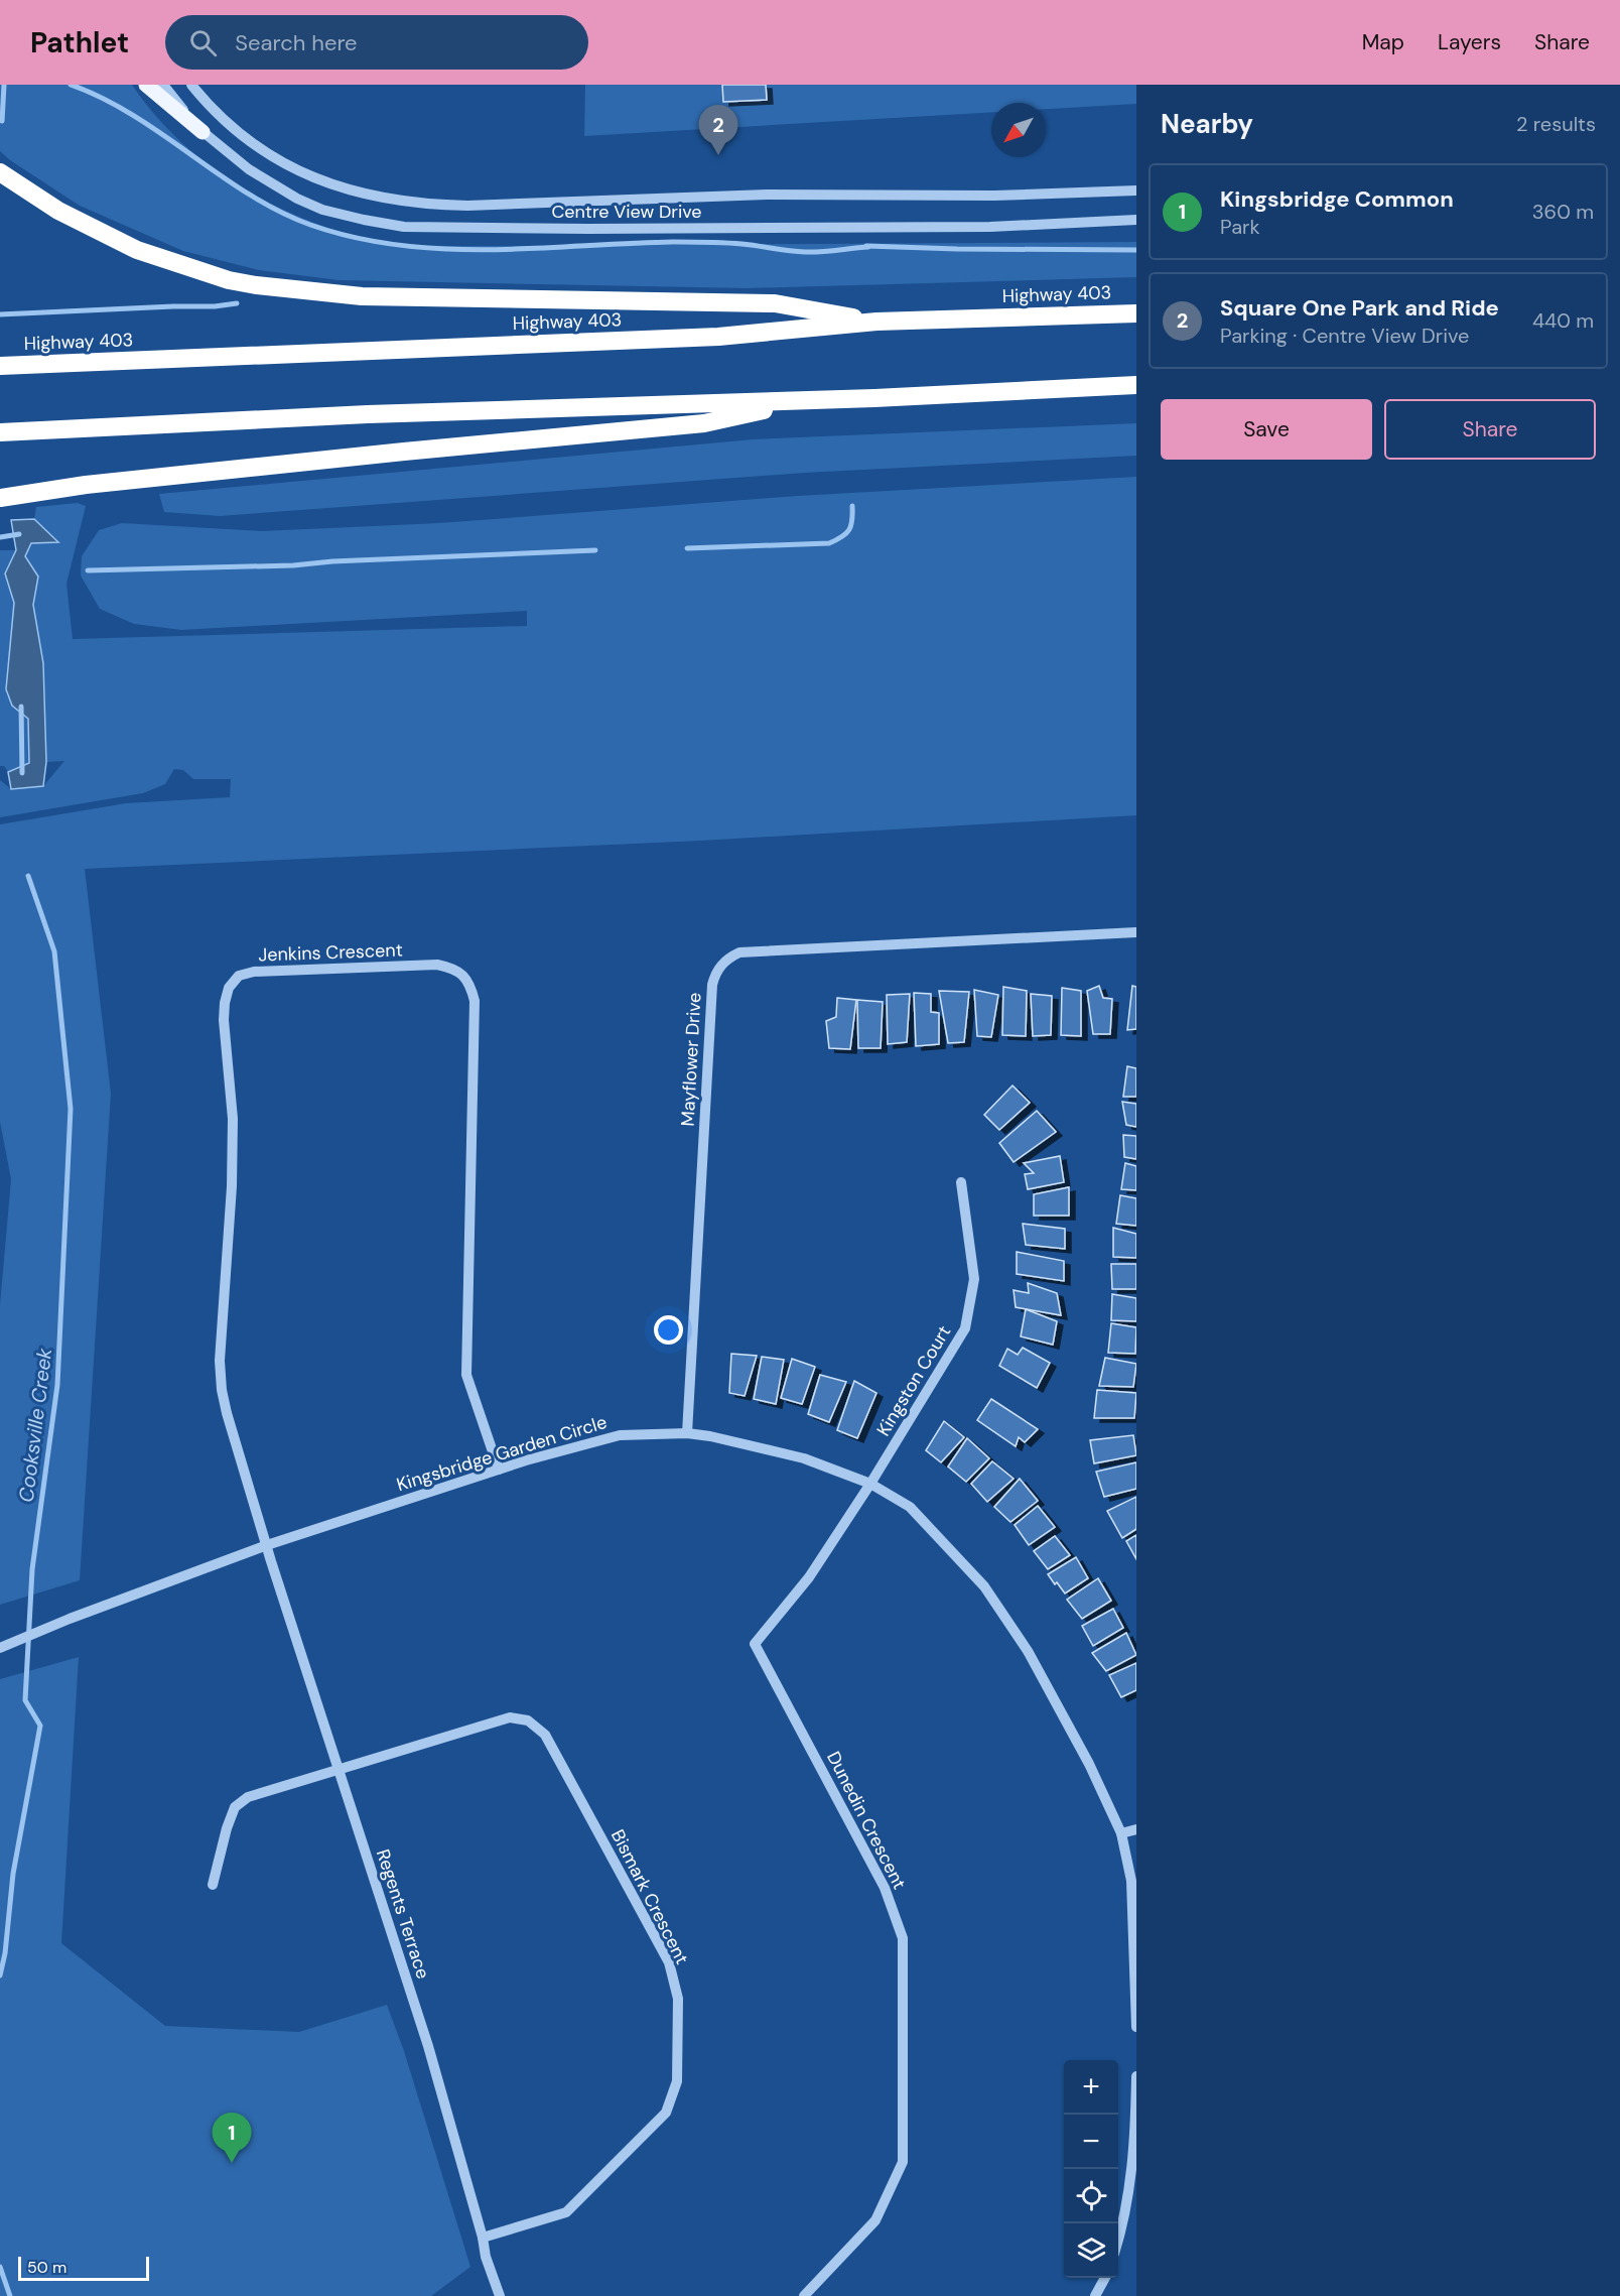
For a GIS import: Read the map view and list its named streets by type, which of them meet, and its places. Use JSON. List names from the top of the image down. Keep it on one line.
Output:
{"streets":{"highway":["Highway 403"],"street":["Centre View Drive","Jenkins Crescent","Mayflower Drive","Kingston Court","Kingsbridge Garden Circle","Dunedin Crescent","Bismark Crescent","Regents Terrace"]},"crossings":[["Jenkins Crescent","Kingsbridge Garden Circle"],["Jenkins Crescent","Regents Terrace"],["Mayflower Drive","Kingsbridge Garden Circle"],["Kingston Court","Kingsbridge Garden Circle"],["Kingston Court","Dunedin Crescent"],["Kingsbridge Garden Circle","Dunedin Crescent"],["Kingsbridge Garden Circle","Regents Terrace"],["Bismark Crescent","Regents Terrace"]],"water":["Cooksville Creek"],"scale_bar":"50 m","north":"bottom left","page":{"header":"Pathlet","search":"Search here","nav":["Map","Layers","Share"],"heading":["Nearby","2 results"],"pins":["2","1"],"list":[{"mark":"1","name":"Kingsbridge Common","note":"Park","value":"360 m"},{"mark":"2","name":"Square One Park and Ride","note":"Parking · Centre View Drive","value":"440 m"}],"buttons":["Save","Share"],"map_buttons":["+","−"],"scale":"50 m"}}
